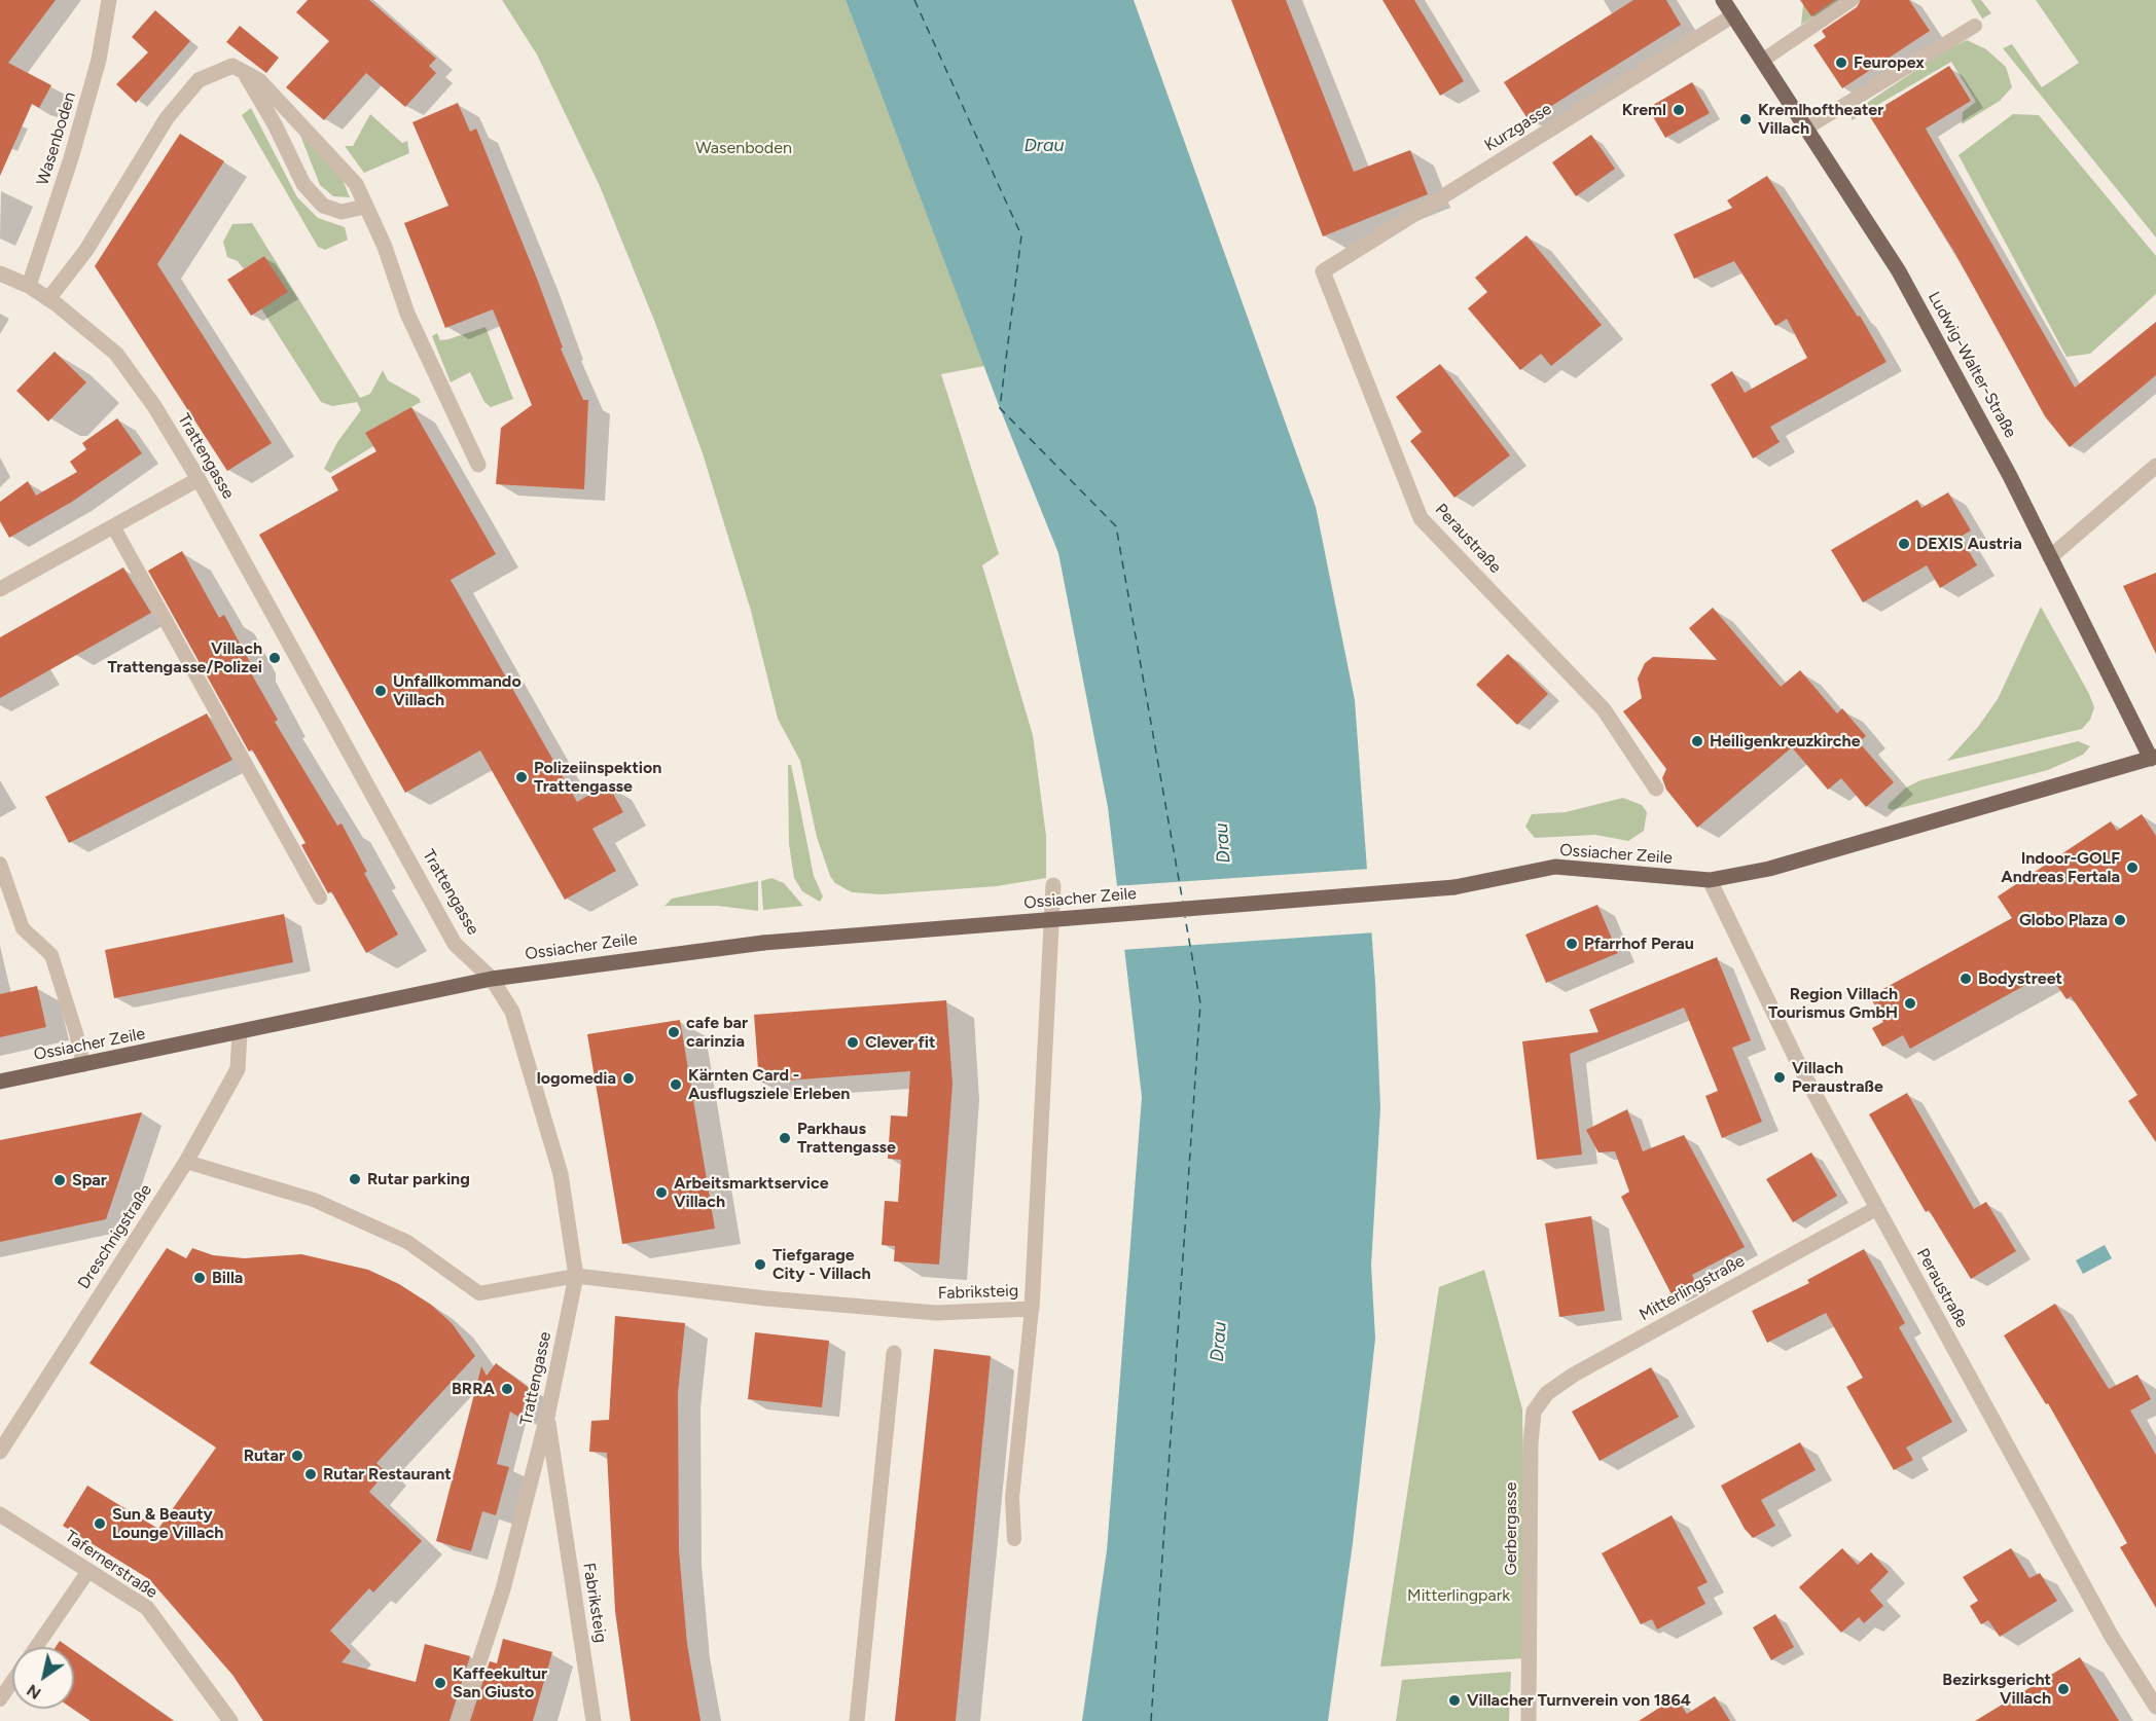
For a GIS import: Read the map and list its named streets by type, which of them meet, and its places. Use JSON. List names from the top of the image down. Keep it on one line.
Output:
{"streets":{"main road":["Ludwig-Walter-Straße","Ossiacher Zeile"],"street":["Kurzgasse","Wasenboden","Trattengasse","Peraustraße","Dreschnigstraße","Mitterlingstraße","Fabriksteig","Gerbergasse","Tafernerstraße"]},"crossings":[["Kurzgasse","Ludwig-Walter-Straße"],["Kurzgasse","Peraustraße"],["Wasenboden","Trattengasse"],["Ludwig-Walter-Straße","Ossiacher Zeile"],["Trattengasse","Ossiacher Zeile"],["Trattengasse","Fabriksteig"],["Peraustraße","Ossiacher Zeile"],["Peraustraße","Mitterlingstraße"],["Ossiacher Zeile","Dreschnigstraße"],["Mitterlingstraße","Gerbergasse"]],"water":["Drau"],"parks":["Wasenboden","Mitterlingpark"],"places":["Feuropex","Kreml","Kremlhoftheater Villach","DEXIS Austria","Villach Trattengasse/Polizei","Unfallkommando Villach","Heiligenkreuzkirche","Polizeiinspektion Trattengasse","Indoor-GOLF Andreas Fertala","Globo Plaza","Pfarrhof Perau","Bodystreet","Region Villach Tourismus GmbH","cafe bar carinzia","Clever fit","Villach Peraustraße","logomedia","Kärnten Card - Ausflugsziele Erleben","Parkhaus Trattengasse","Rutar parking","Spar","Arbeitsmarktservice Villach","Tiefgarage City - Villach","Billa","BRRA","Rutar","Rutar Restaurant","Sun & Beauty Lounge Villach","Kaffeekultur San Giusto","Bezirksgericht Villach","Villacher Turnverein von 1864"],"north":"bottom left"}
